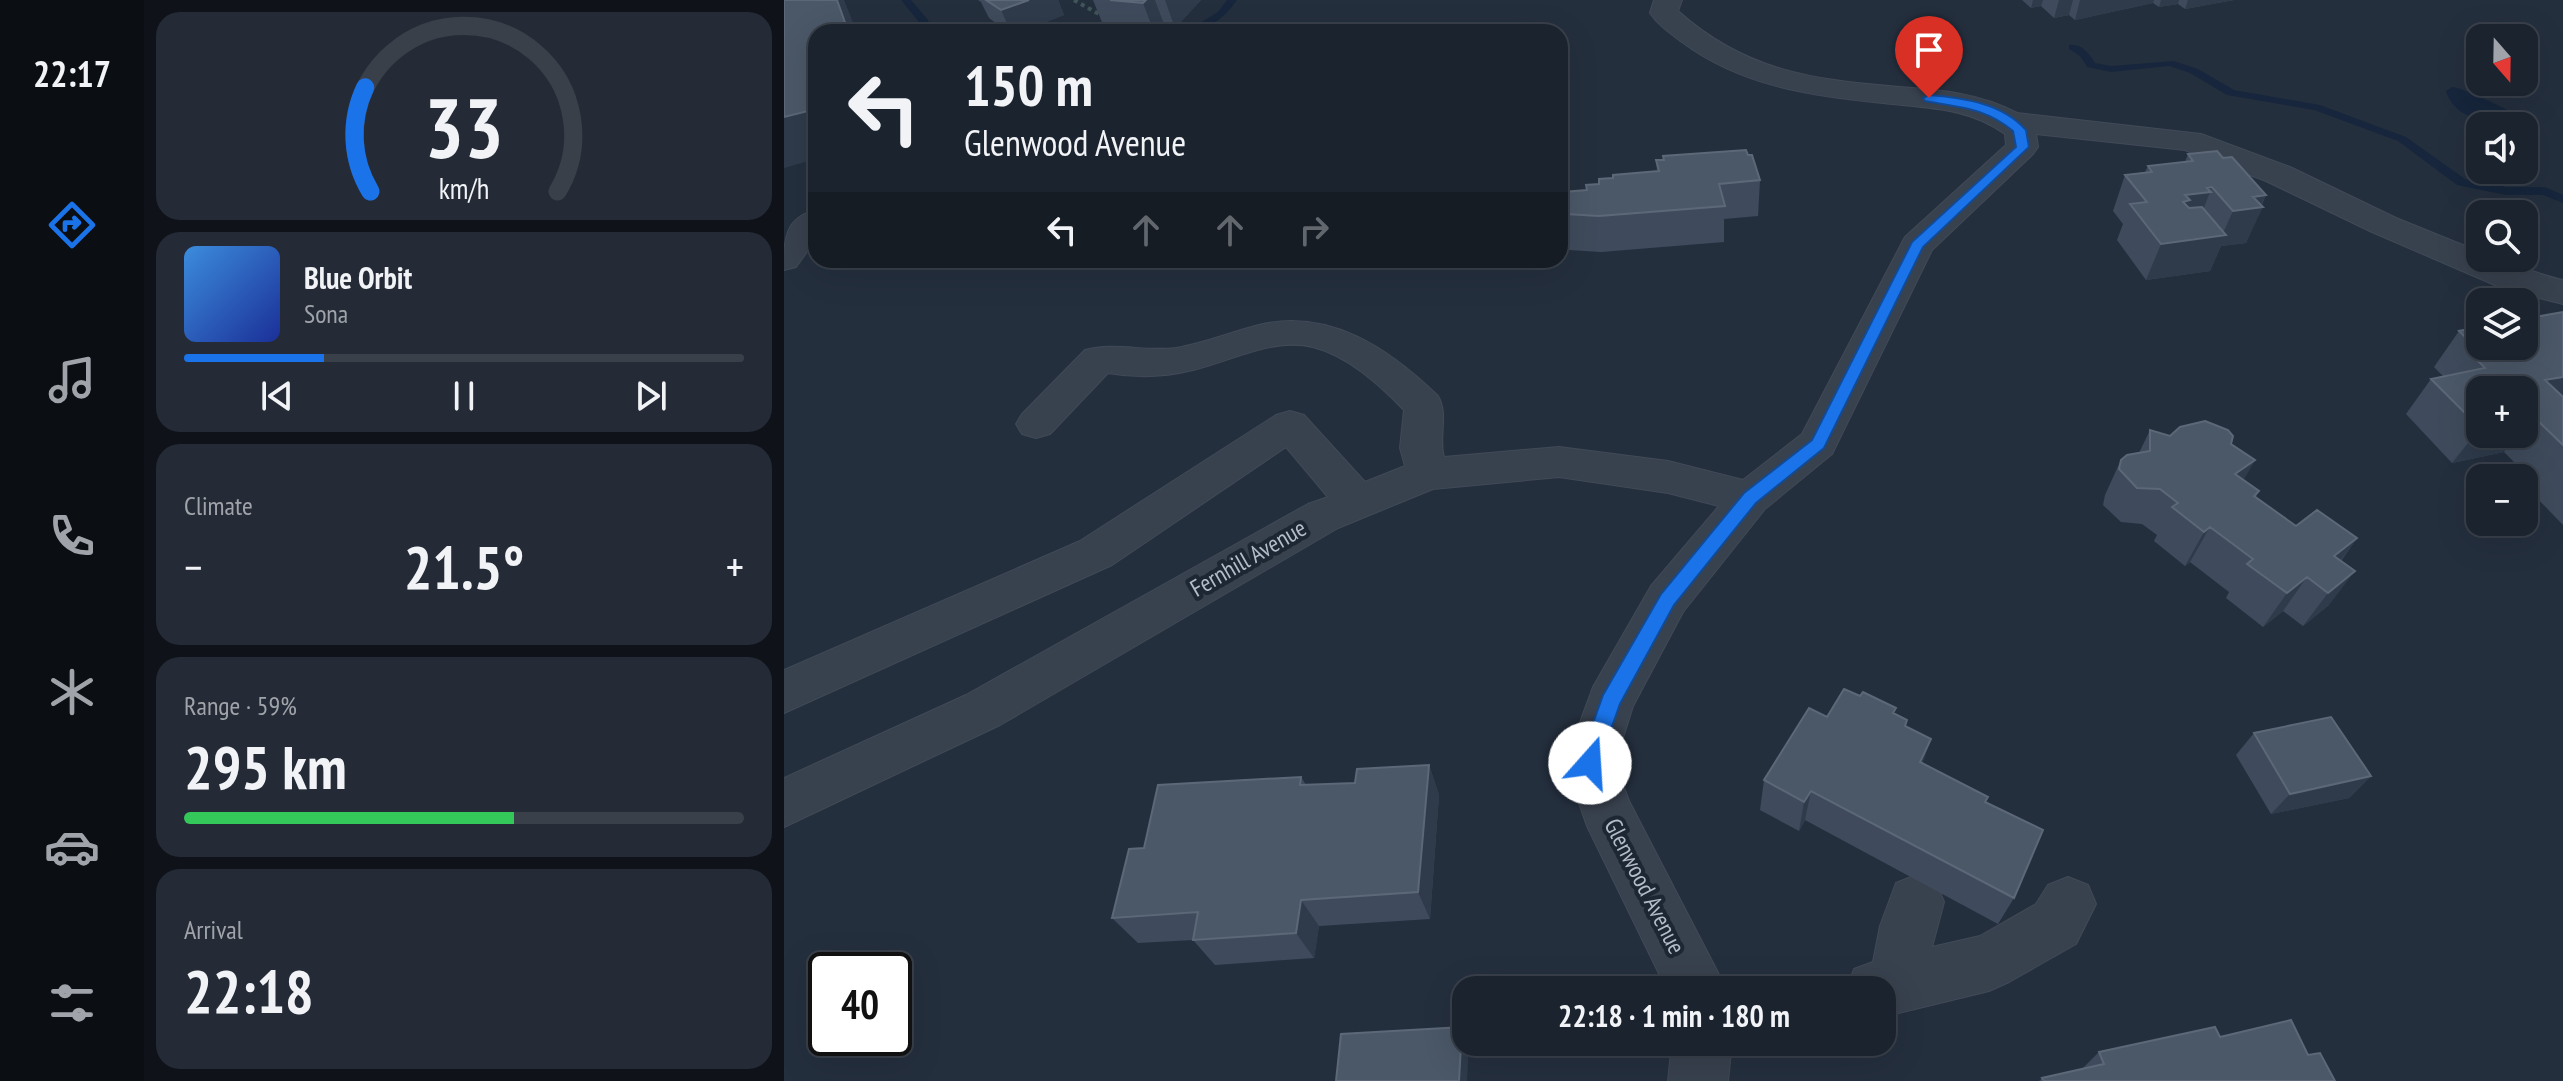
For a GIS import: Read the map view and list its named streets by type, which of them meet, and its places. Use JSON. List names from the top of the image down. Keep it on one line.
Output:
{"streets":{"street":["Fernhill Avenue","Glenwood Avenue"]},"crossings":[["Fernhill Avenue","Glenwood Avenue"]],"north":"bottom","page":{"tabs":"22:17","map_buttons":["+","−"],"turn":["150 m","Glenwood Avenue"],"song":["Blue Orbit","Sona"],"tile":["Climate",["Range · 59%","295 km"],["Arrival","22:18"]],"heat":["−","21.5°","+"],"limit":"40","trip":"22:18 · 1 min · 180 m","gauge":["33","km/h"]}}
